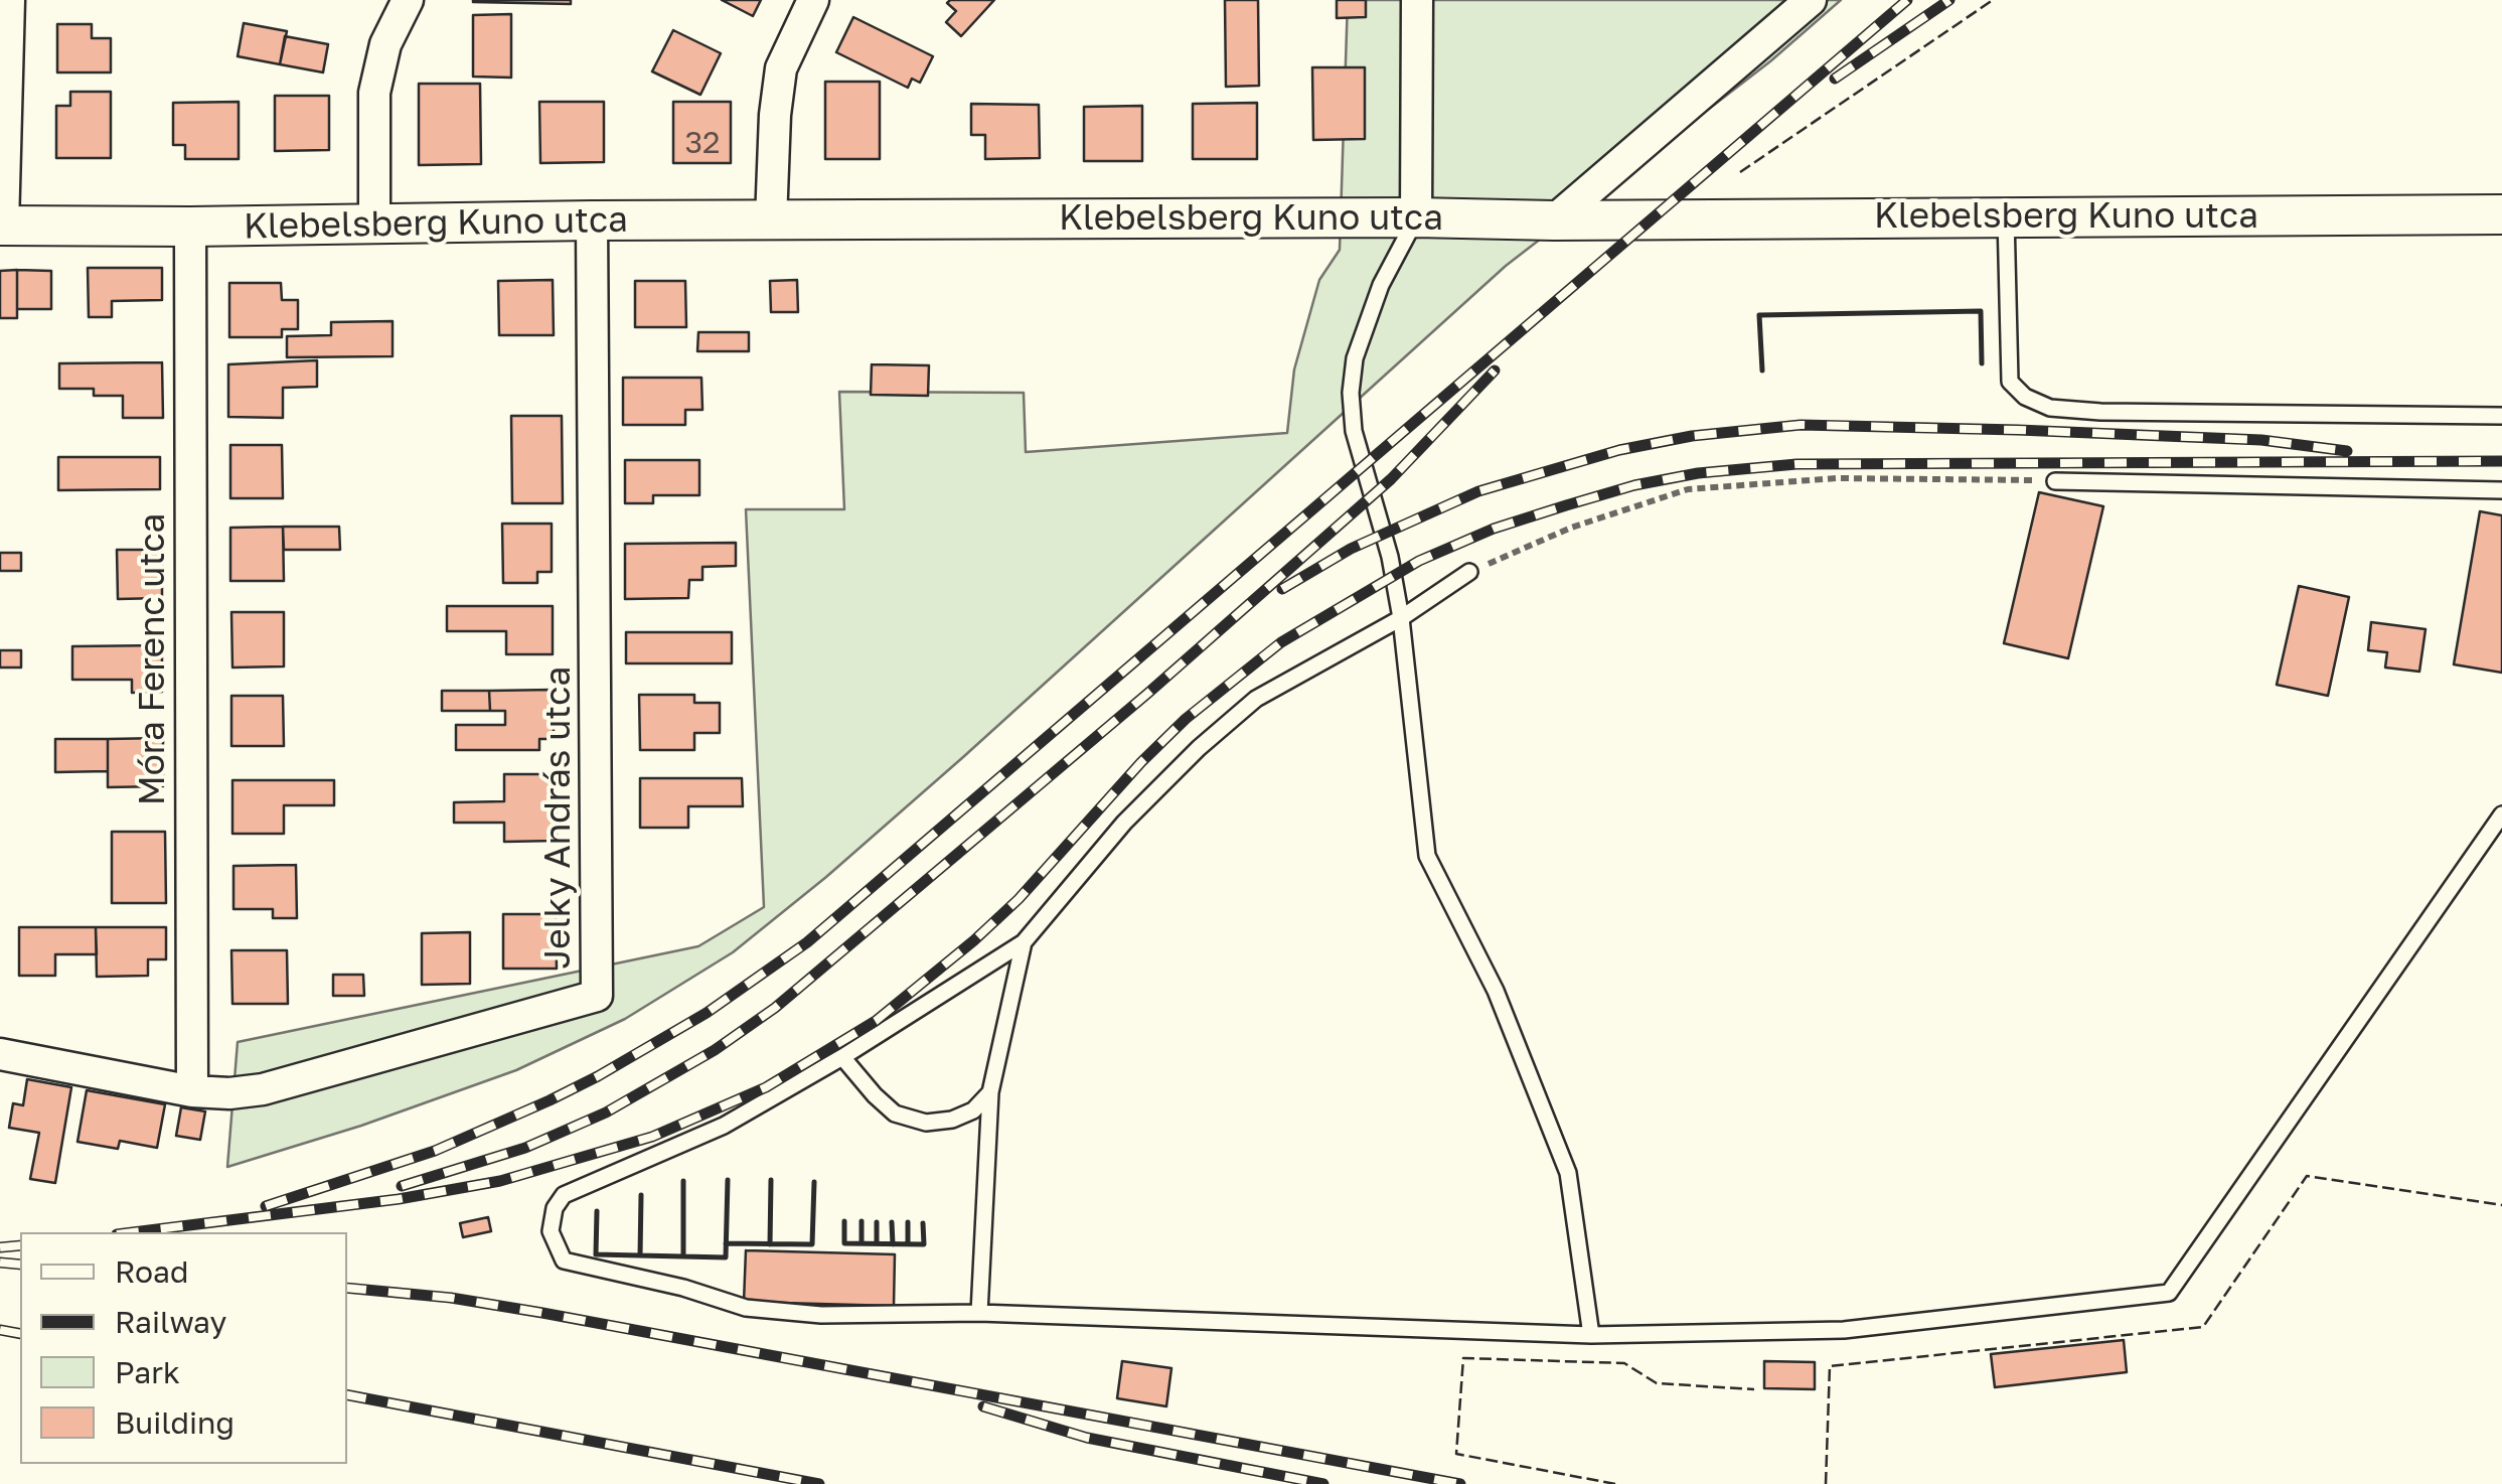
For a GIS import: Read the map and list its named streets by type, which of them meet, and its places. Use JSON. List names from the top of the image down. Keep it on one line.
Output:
{"streets":{"street":["Klebelsberg Kuno utca","Móra Ferenc utca","Jelky András utca"]},"crossings":[["Klebelsberg Kuno utca","Móra Ferenc utca"],["Klebelsberg Kuno utca","Jelky András utca"],["Móra Ferenc utca","Jelky András utca"]],"house_numbers":["32"],"legend":["Road","Railway","Park","Building"]}
